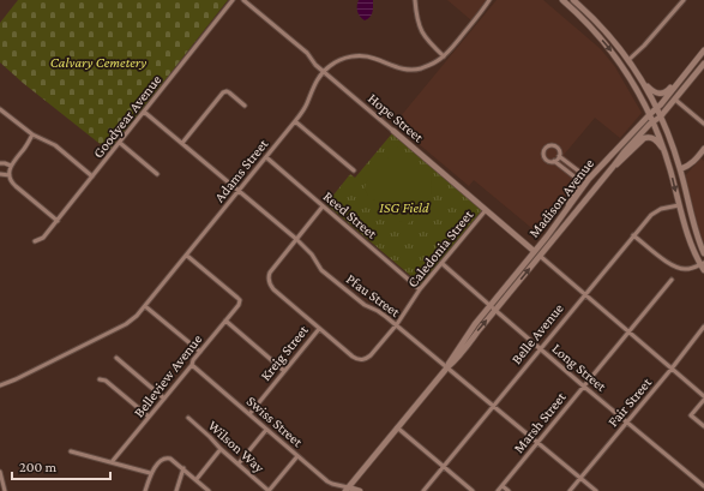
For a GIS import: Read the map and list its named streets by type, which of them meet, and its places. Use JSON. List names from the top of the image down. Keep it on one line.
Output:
{"streets":{"main road":["Hope Street","Madison Avenue"],"street":["Goodyear Avenue","Adams Street","Reed Street","Caledonia Street","Pfau Street","Belle Avenue","Kreig Street","Long Street","Belleview Avenue","Fair Street","Swiss Street","Marsh Street","Wilson Way"]},"crossings":[["Goodyear Avenue","Pfau Street"],["Hope Street","Adams Street"],["Hope Street","Madison Avenue"],["Hope Street","Caledonia Street"],["Adams Street","Reed Street"],["Adams Street","Pfau Street"],["Adams Street","Belleview Avenue"],["Madison Avenue","Pfau Street"],["Madison Avenue","Long Street"],["Madison Avenue","Swiss Street"],["Reed Street","Caledonia Street"],["Caledonia Street","Pfau Street"],["Caledonia Street","Kreig Street"],["Caledonia Street","Long Street"],["Pfau Street","Belle Avenue"],["Pfau Street","Fair Street"],["Pfau Street","Marsh Street"],["Belle Avenue","Long Street"],["Kreig Street","Swiss Street"],["Long Street","Fair Street"],["Long Street","Marsh Street"],["Belleview Avenue","Swiss Street"]],"parks":["Calvary Cemetery","ISG Field"],"scale_bar":"200 m"}
